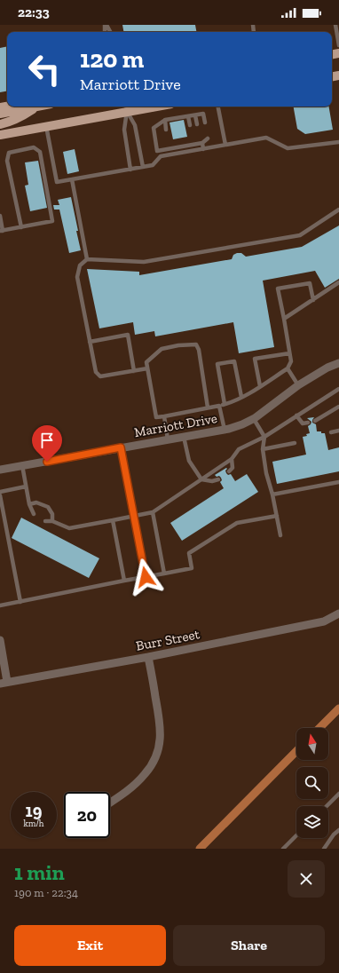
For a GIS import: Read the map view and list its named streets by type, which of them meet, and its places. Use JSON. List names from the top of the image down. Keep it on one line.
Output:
{"streets":{"street":["Marriott Drive","Burr Street"]},"north":"top","page":{"status":"22:33","turn":["120 m","Marriott Drive"],"speed":"19 km/h","limit":"20","heading":["1 min","190 m · 22:34"],"buttons":["Exit","Share"]}}
